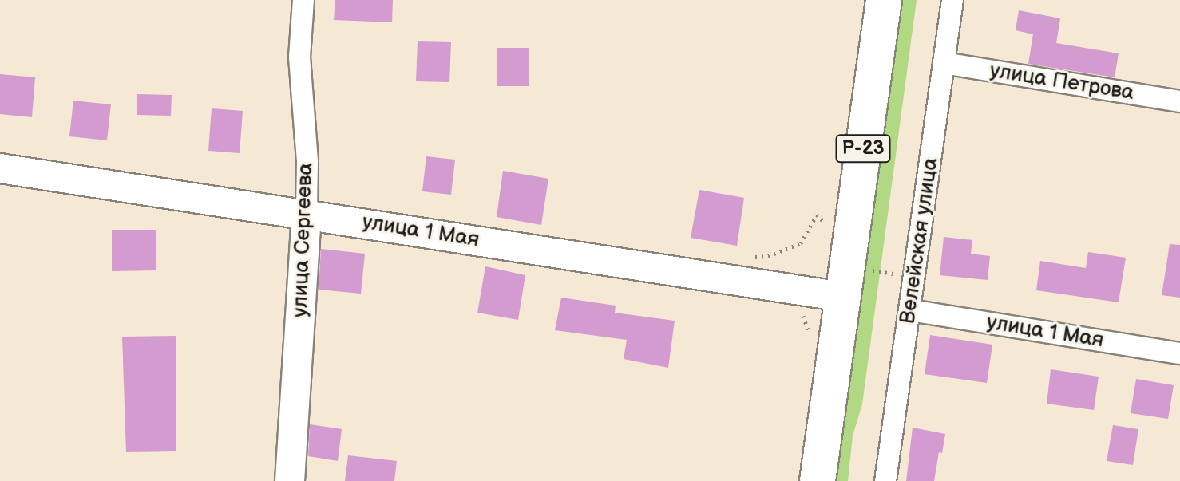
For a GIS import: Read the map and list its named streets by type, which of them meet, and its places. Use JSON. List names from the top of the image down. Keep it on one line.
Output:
{"streets":{"highway":["Р-23"],"main road":["улица 1 Мая","улица Сергеева"],"street":["улица Петрова","Велейская улица"]},"crossings":[["улица Петрова","Велейская улица"],["Р-23","улица 1 Мая"],["улица 1 Мая","улица Сергеева"],["улица 1 Мая","Велейская улица"]]}
